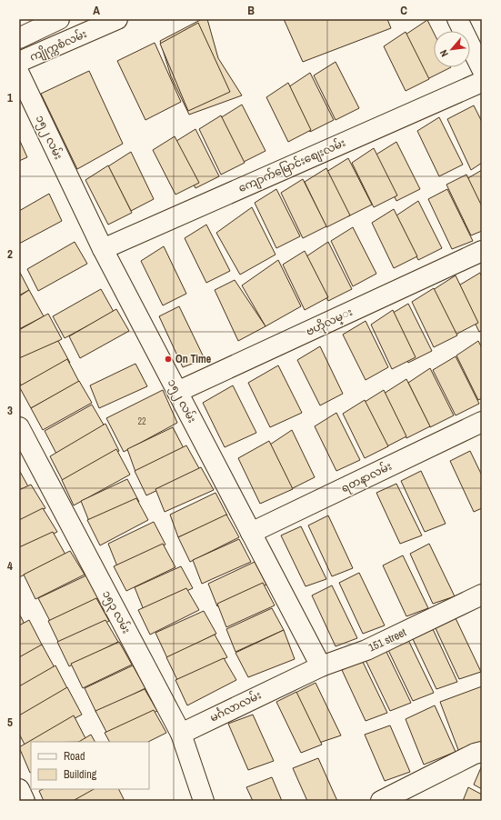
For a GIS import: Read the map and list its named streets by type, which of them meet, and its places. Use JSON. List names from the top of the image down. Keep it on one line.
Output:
{"streets":{"street":["ကျိုက္ကစံလမ်း","၁၅၂ လမ်း","ကျောက်မြောင်းစျေးလမ်း","ဗဟိုလမ္း","ရတနာလမ်း","၁၅၃ လမ်း","151 street","မင်္ဂလာလမ်း"]},"crossings":[["၁၅၂ လမ်း","ကျောက်မြောင်းစျေးလမ်း"],["၁၅၂ လမ်း","ဗဟိုလမ္း"],["၁၅၂ လမ်း","ရတနာလမ်း"],["၁၅၂ လမ်း","151 street"],["၁၅၃ လမ်း","မင်္ဂလာလမ်း"],["151 street","မင်္ဂလာလမ်း"]],"places":["On Time"],"house_numbers":["22"],"legend":["Road","Building"],"north":"bottom left","grid":{"columns":["A","B","C"],"rows":["1","2","3","4","5"]}}
